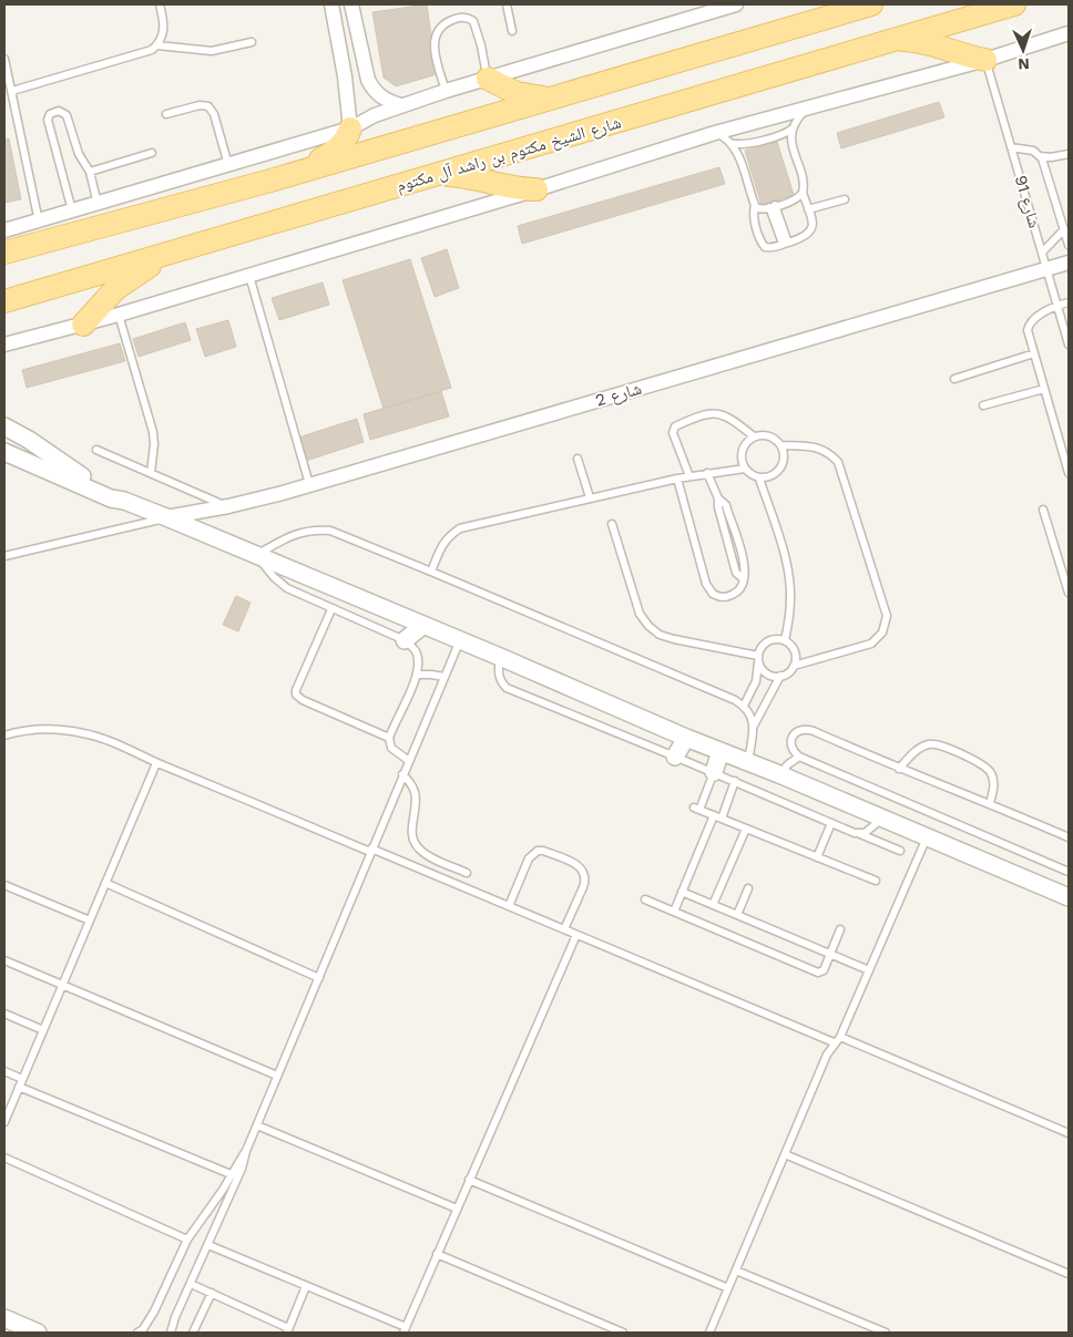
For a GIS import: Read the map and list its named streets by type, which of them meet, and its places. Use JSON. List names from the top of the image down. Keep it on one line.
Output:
{"streets":{"main road":["شارع الشيخ مكتوم بن راشد آل مكتوم"],"street":["شارع 2"],"lane":["شارع 91"]},"crossings":[["شارع 91","شارع 2"]],"north":"bottom"}
